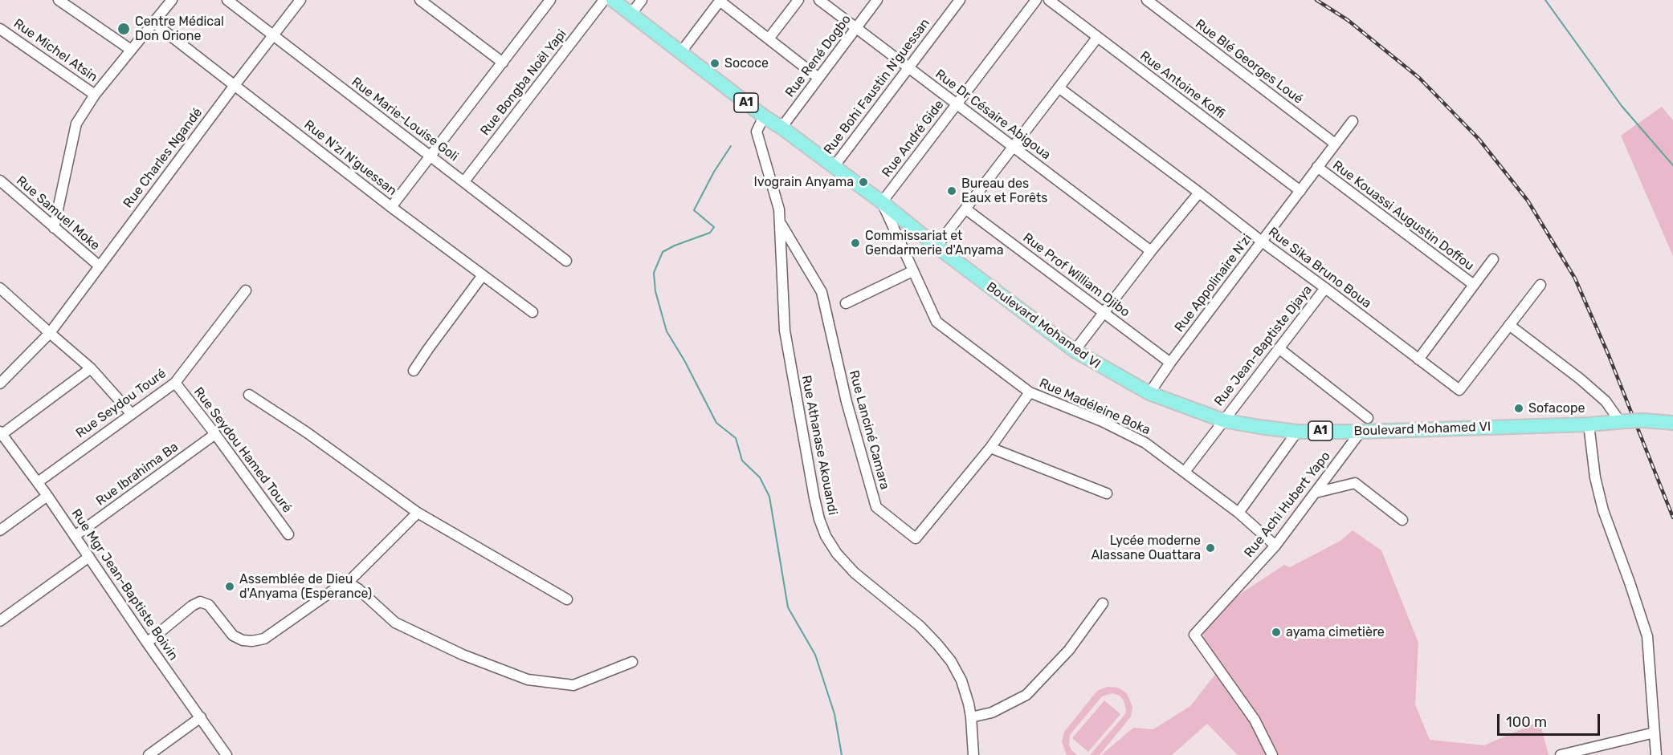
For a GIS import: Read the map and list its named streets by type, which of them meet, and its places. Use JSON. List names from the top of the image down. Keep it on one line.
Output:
{"streets":{"main road":["A1","Boulevard Mohamed VI"],"street":["Rue Michel Atsin","Rue René Dogbo","Rue Blé Georges Loué","Rue Bongba Noël Yapi","Rue Antoine Koffi","Rue Bohi Faustin N'guessan","Rue Dr Césaire Abigoua","Rue Marie-Louise Goli","Rue André Gide","Rue Charles Ngandé","Rue N'zi N'guessan","Rue Samuel Moke","Rue Kouassi Augustin Doffou","Rue Sika Bruno Boua","Rue Prof William Djibo","Rue Appolinaire N'zi","Rue Jean-Baptiste Djaya","Rue Seydou Touré","Rue Madéleine Boka","Rue Lanciné Camara","Rue Athanase Akouandi","Rue Seydou Hamed Touré","Rue Ibrahima Ba","Rue Achi Hubert Yapo","Rue Mgr Jean-Baptiste Boivin"]},"crossings":[["Rue René Dogbo","Rue Dr Césaire Abigoua"],["Rue René Dogbo","Boulevard Mohamed VI"],["Rue Blé Georges Loué","Rue Appolinaire N'zi"],["Rue Bongba Noël Yapi","Rue Marie-Louise Goli"],["Rue Antoine Koffi","Rue Appolinaire N'zi"],["Rue Bohi Faustin N'guessan","Rue Dr Césaire Abigoua"],["Rue Bohi Faustin N'guessan","Boulevard Mohamed VI"],["Rue Dr Césaire Abigoua","Rue André Gide"],["Rue Marie-Louise Goli","Rue Charles Ngandé"],["Rue André Gide","Boulevard Mohamed VI"],["Rue André Gide","Rue Madéleine Boka"],["Rue Charles Ngandé","Rue N'zi N'guessan"],["Rue Charles Ngandé","Rue Samuel Moke"],["Rue Kouassi Augustin Doffou","Rue Appolinaire N'zi"],["Rue Sika Bruno Boua","Rue Appolinaire N'zi"],["Rue Sika Bruno Boua","Rue Jean-Baptiste Djaya"],["Rue Prof William Djibo","Rue Appolinaire N'zi"],["Rue Appolinaire N'zi","Boulevard Mohamed VI"],["Boulevard Mohamed VI","Rue Jean-Baptiste Djaya"],["Boulevard Mohamed VI","Rue Madéleine Boka"],["Boulevard Mohamed VI","Rue Athanase Akouandi"],["Boulevard Mohamed VI","Rue Achi Hubert Yapo"],["Rue Jean-Baptiste Djaya","Rue Madéleine Boka"],["Rue Seydou Touré","Rue Seydou Hamed Touré"],["Rue Seydou Touré","Rue Mgr Jean-Baptiste Boivin"],["Rue Madéleine Boka","Rue Lanciné Camara"],["Rue Madéleine Boka","Rue Achi Hubert Yapo"],["Rue Lanciné Camara","Rue Athanase Akouandi"],["Rue Seydou Hamed Touré","Rue Ibrahima Ba"],["Rue Ibrahima Ba","Rue Mgr Jean-Baptiste Boivin"]],"places":["Centre Médical Don Orione","Sococe","Ivograin Anyama","Bureau des Eaux et Forêts","Commissariat et Gendarmerie d'Anyama","Sofacope","Lycée moderne Alassane Ouattara","Assemblée de Dieu d'Anyama (Esperance)","ayama cimetière"],"scale_bar":"100 m"}
